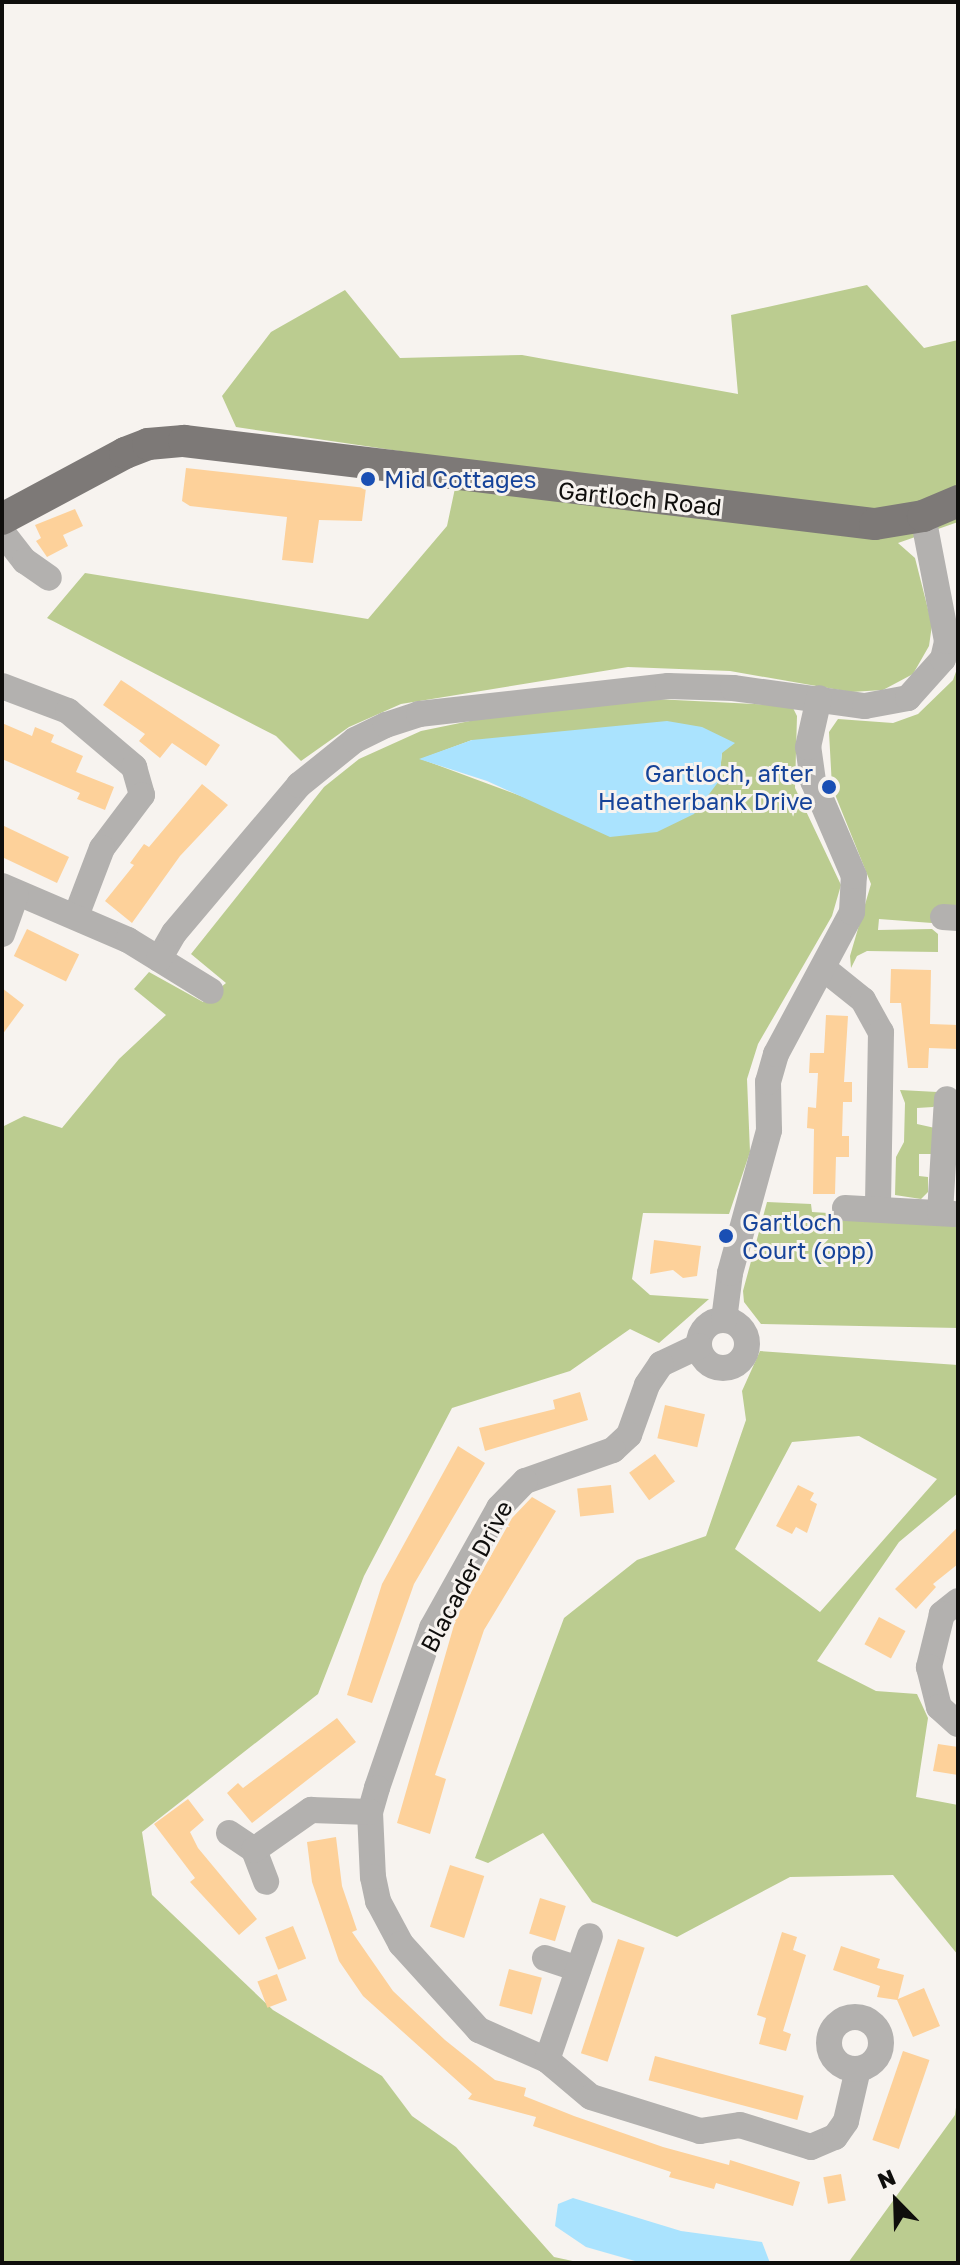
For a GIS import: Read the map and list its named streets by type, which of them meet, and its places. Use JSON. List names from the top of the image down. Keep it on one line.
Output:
{"streets":{"main road":["Gartloch Road"],"street":["Blacader Drive"]},"places":["Mid Cottages","Gartloch, after Heatherbank Drive","Gartloch Court (opp)"],"north":"top left"}
